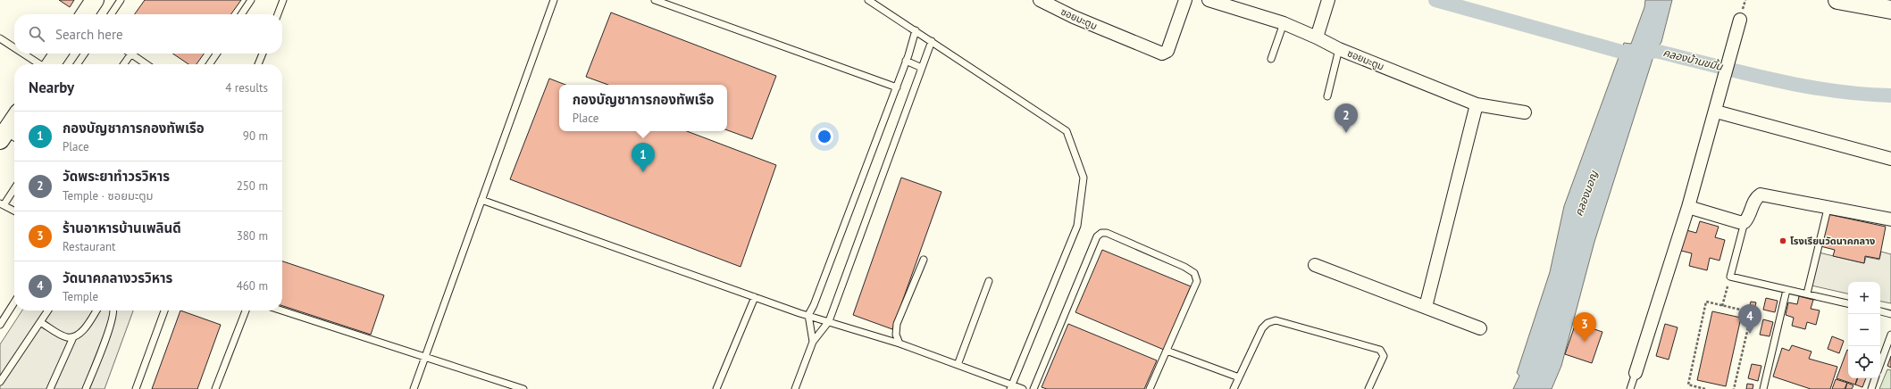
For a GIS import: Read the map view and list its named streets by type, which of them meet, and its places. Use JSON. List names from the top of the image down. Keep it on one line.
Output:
{"streets":{"street":["ซอยมะตูม"]},"water":["คลองบ้านขมิ้น","คลองมอญ"],"places":["โรงเรียนวัดนาคกลาง"],"page":{"search":"Search here","heading":["Nearby","4 results"],"popup":["กองบัญชาการกองทัพเรือ","Place"],"pins":["2","1","4","3"],"list":[{"mark":"1","name":"กองบัญชาการกองทัพเรือ","note":"Place","value":"90 m"},{"mark":"2","name":"วัดพระยาทําวรวิหาร","note":"Temple · ซอยมะตูม","value":"250 m"},{"mark":"3","name":"ร้านอาหารบ้านเพลินดี","note":"Restaurant","value":"380 m"},{"mark":"4","name":"วัดนาคกลางวรวิหาร","note":"Temple","value":"460 m"}],"map_buttons":["+","−"]}}
